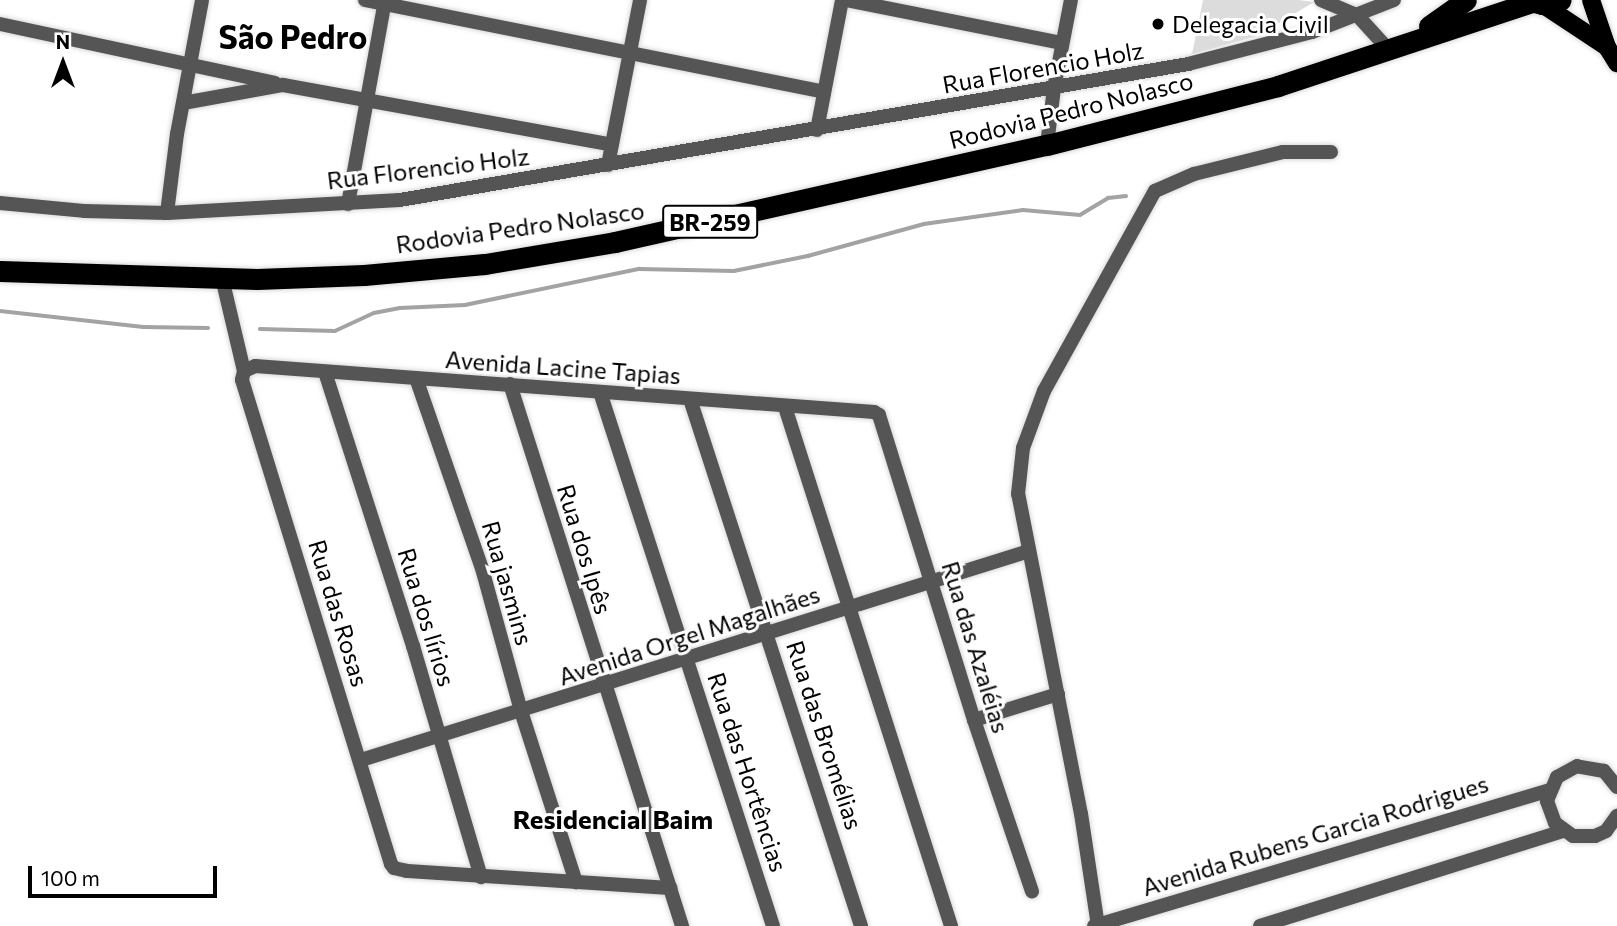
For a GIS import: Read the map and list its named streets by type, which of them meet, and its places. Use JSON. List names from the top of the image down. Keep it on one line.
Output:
{"streets":{"highway":["Rodovia Pedro Nolasco","BR-259"],"street":["Rua Florencio Holz","Avenida Lacine Tapias","Rua dos Ipês","Rua jasmins","Rua das Rosas","Rua dos lírios","Avenida Orgel Magalhães","Rua das Azaléias","Rua das Bromélias","Rua das Hortências","Avenida Rubens Garcia Rodrigues"]},"crossings":[["Rodovia Pedro Nolasco","Rua das Rosas"],["Avenida Lacine Tapias","Rua dos Ipês"],["Avenida Lacine Tapias","Rua jasmins"],["Avenida Lacine Tapias","Rua das Rosas"],["Avenida Lacine Tapias","Rua dos lírios"],["Avenida Lacine Tapias","Rua das Azaléias"],["Avenida Lacine Tapias","Rua das Bromélias"],["Avenida Lacine Tapias","Rua das Hortências"],["Rua dos Ipês","Avenida Orgel Magalhães"],["Rua jasmins","Avenida Orgel Magalhães"],["Rua das Rosas","Rua dos lírios"],["Rua das Rosas","Avenida Orgel Magalhães"],["Rua dos lírios","Avenida Orgel Magalhães"],["Avenida Orgel Magalhães","Rua das Azaléias"],["Avenida Orgel Magalhães","Rua das Bromélias"],["Avenida Orgel Magalhães","Rua das Hortências"]],"districts":["São Pedro","Residencial Baim"],"places":["Delegacia Civil"],"scale_bar":"100 m","north":"top"}
